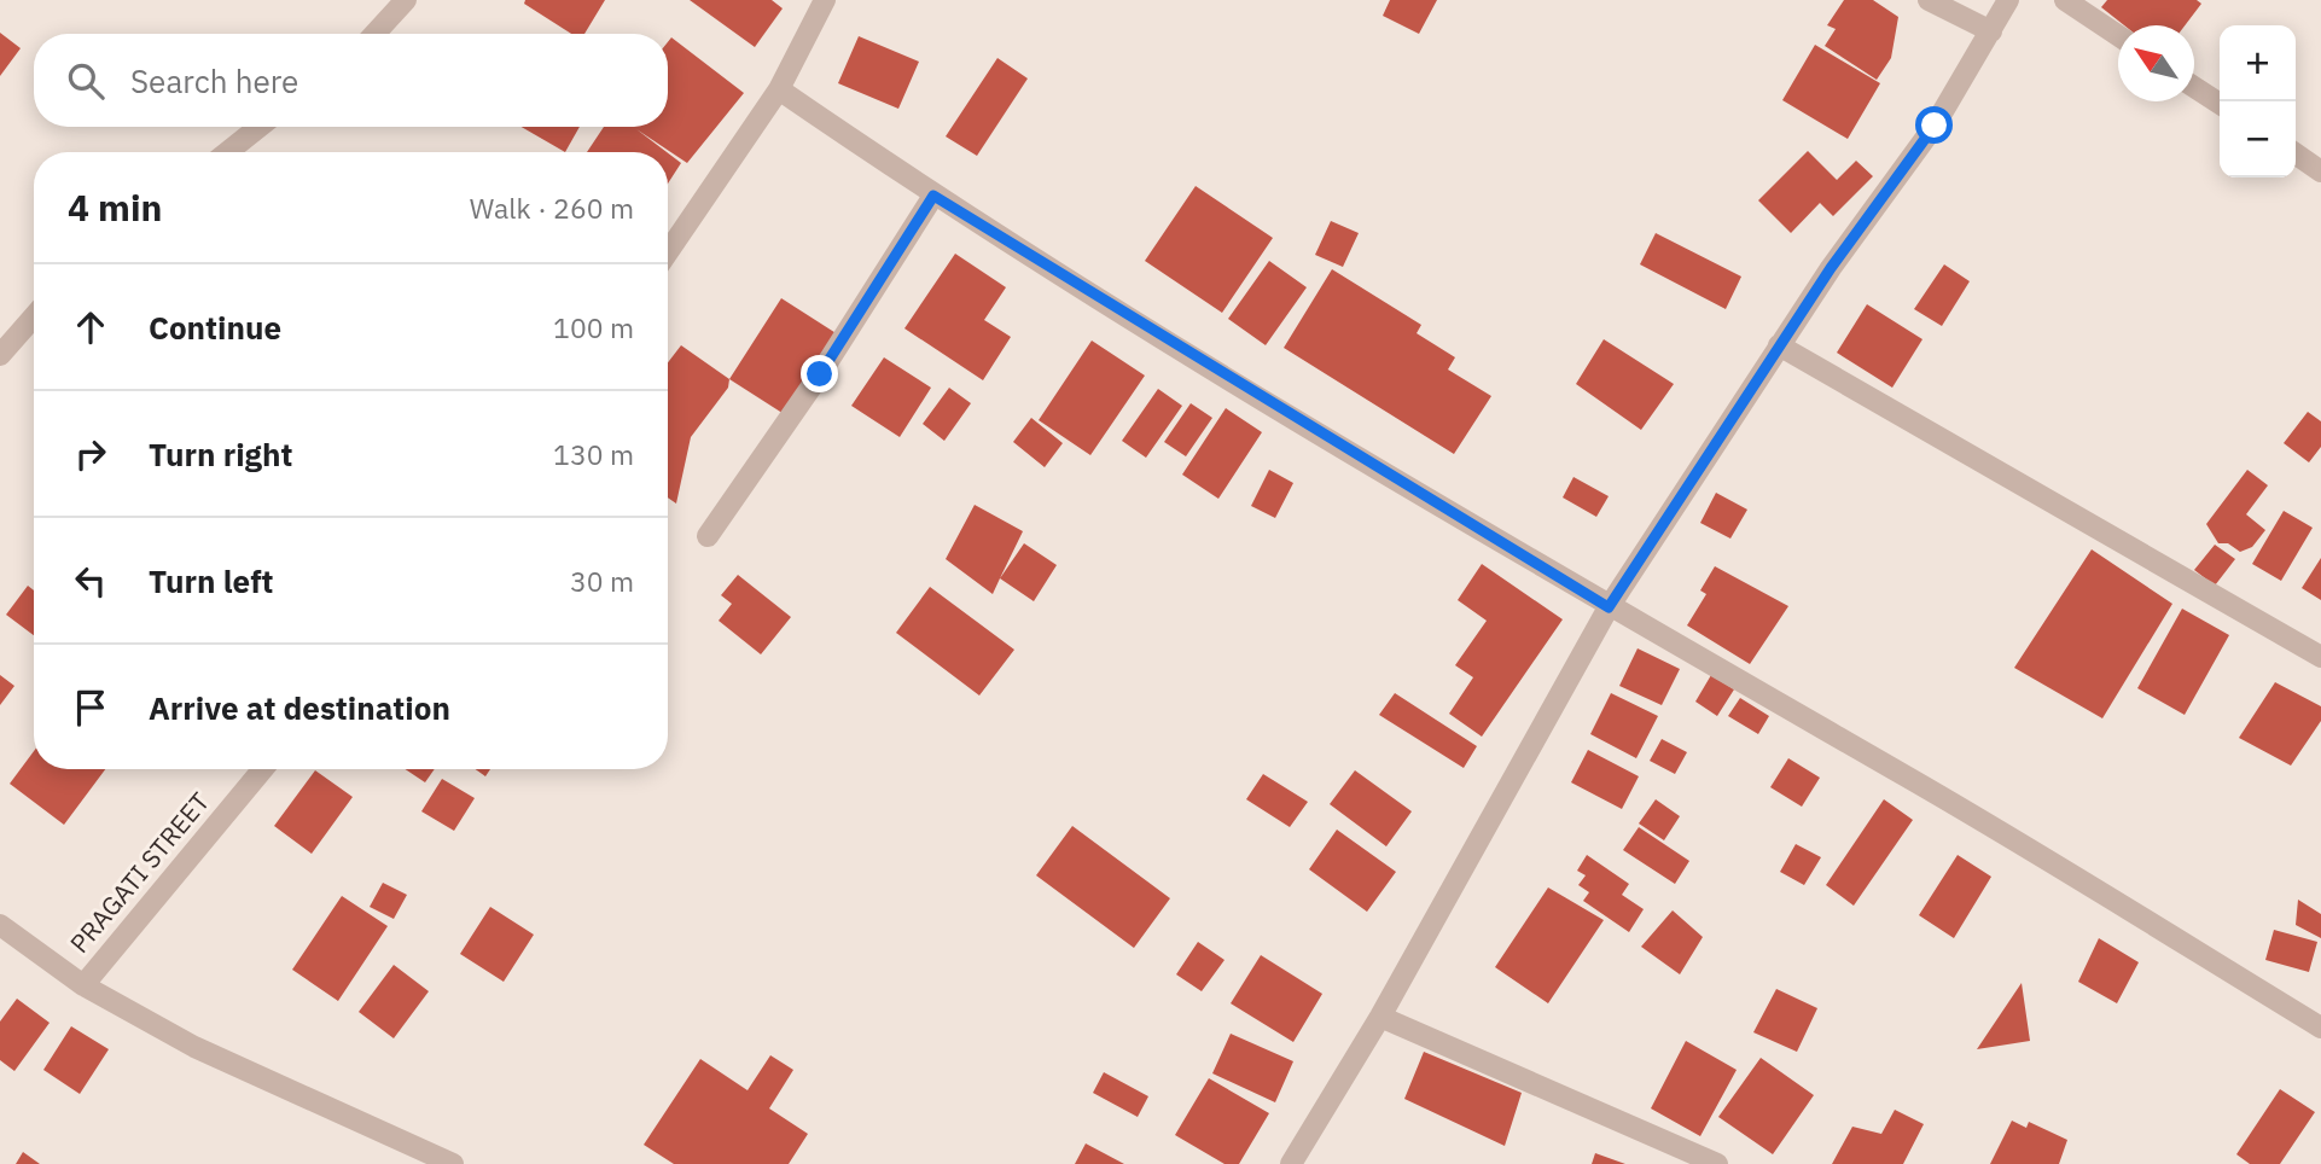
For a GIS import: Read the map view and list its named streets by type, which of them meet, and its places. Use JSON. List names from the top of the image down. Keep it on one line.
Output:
{"streets":{"street":["PRAGATI STREET"]},"north":"top left","page":{"map_buttons":["+","−"],"search":"Search here","heading":["4 min","Walk · 260 m"],"list":[["Continue","100 m"],["Turn right","130 m"],["Turn left","30 m"],"Arrive at destination"]}}
